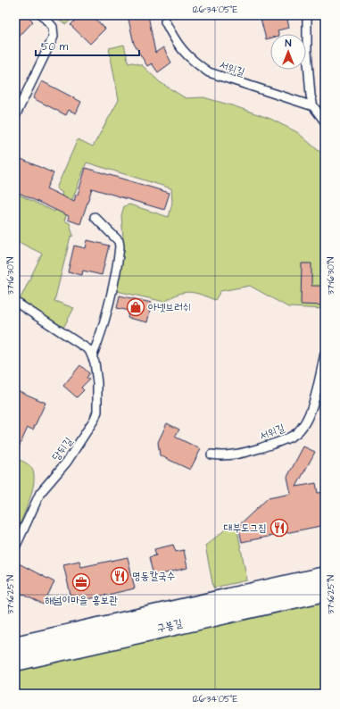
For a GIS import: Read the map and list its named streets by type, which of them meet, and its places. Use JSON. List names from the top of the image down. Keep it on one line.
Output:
{"streets":{"street":["구봉길"],"lane":["서위길","당뒤길"]},"places":{"shop":["아넷브러쉬"],"restaurant":["대부도그집","명동칼국수"],"office":["해넘이마을 홍보관"]},"scale_bar":"50 m","north":"top","coordinates":["126°34'05\"E","37°16'30\"N","37°16'25\"N"]}
